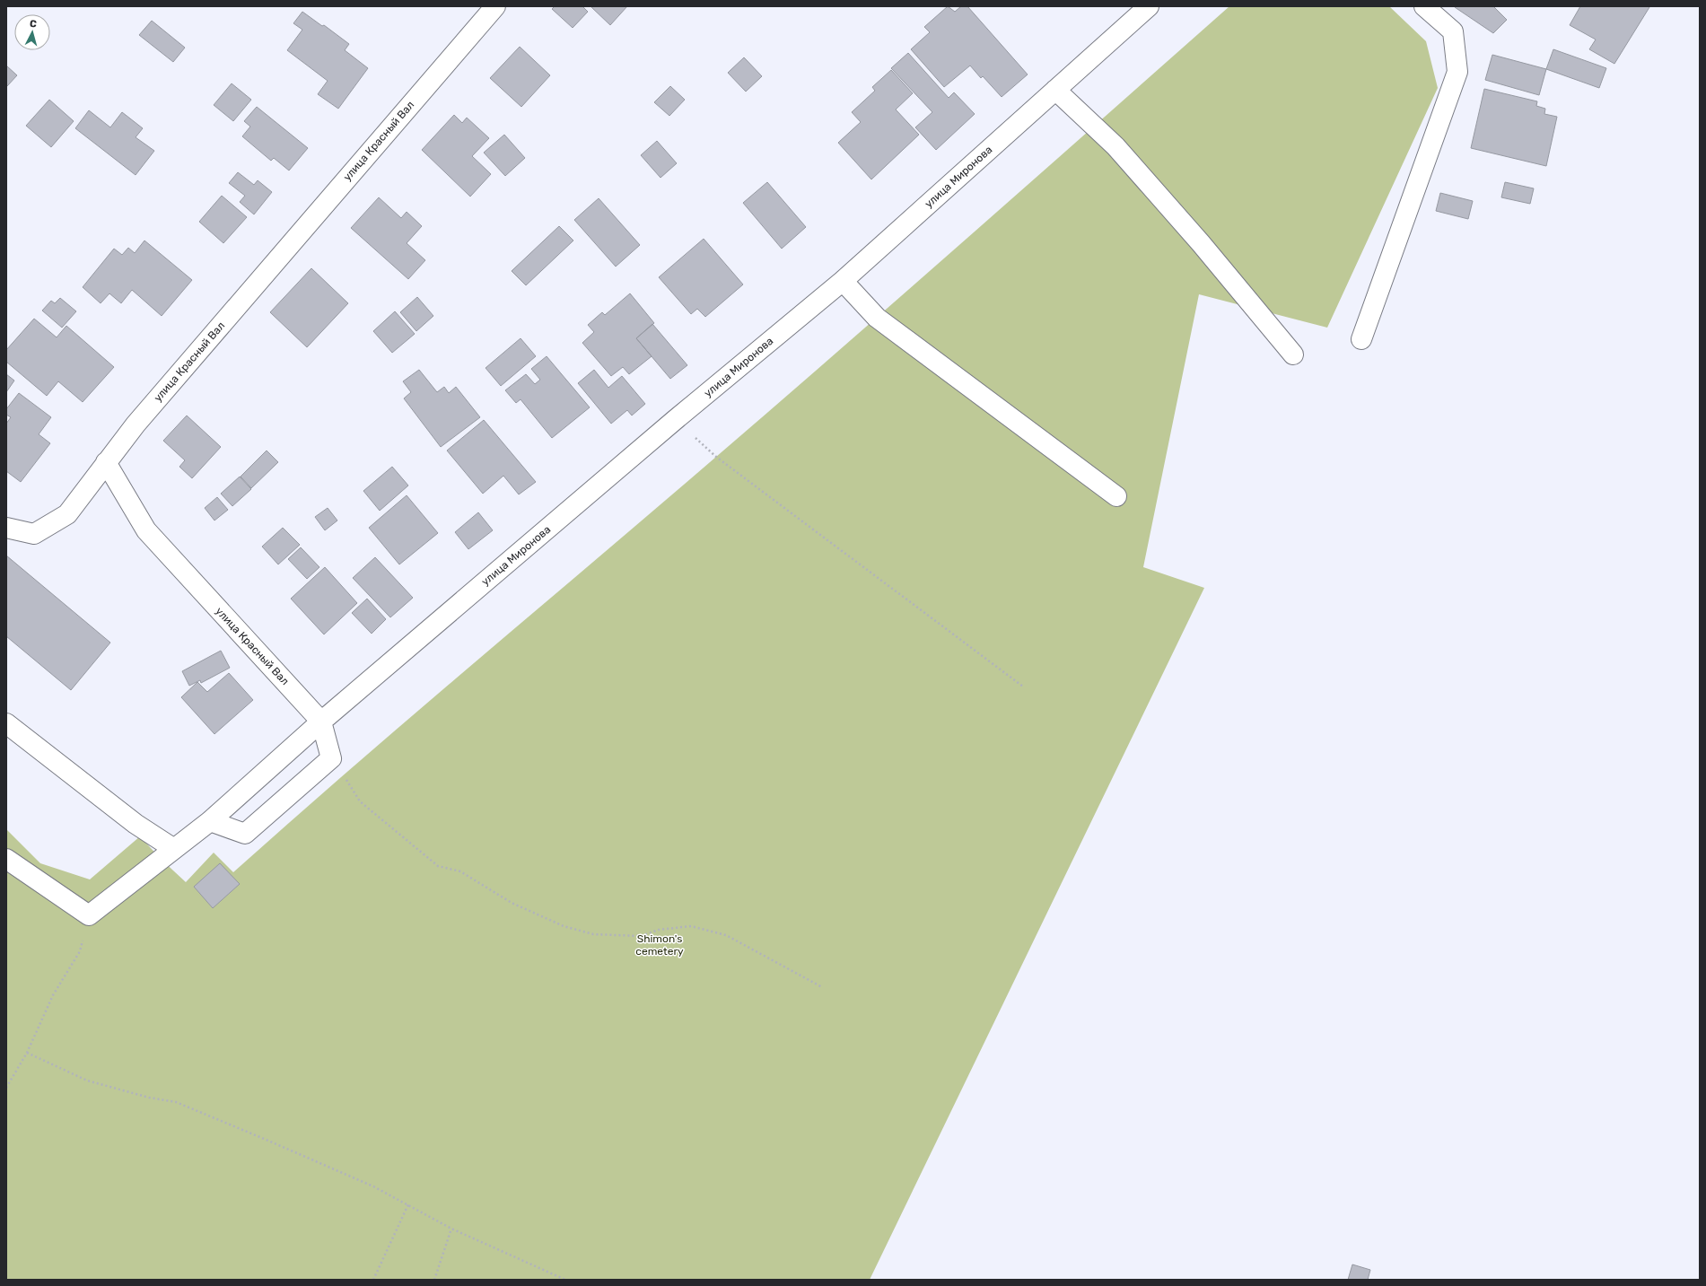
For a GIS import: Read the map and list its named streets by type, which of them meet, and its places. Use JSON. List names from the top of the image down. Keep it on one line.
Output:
{"streets":{"street":["улица Красный Вал","улица Миронова"]},"crossings":[["улица Красный Вал","улица Миронова"]],"parks":["Shimon's cemetery"],"north":"top"}
